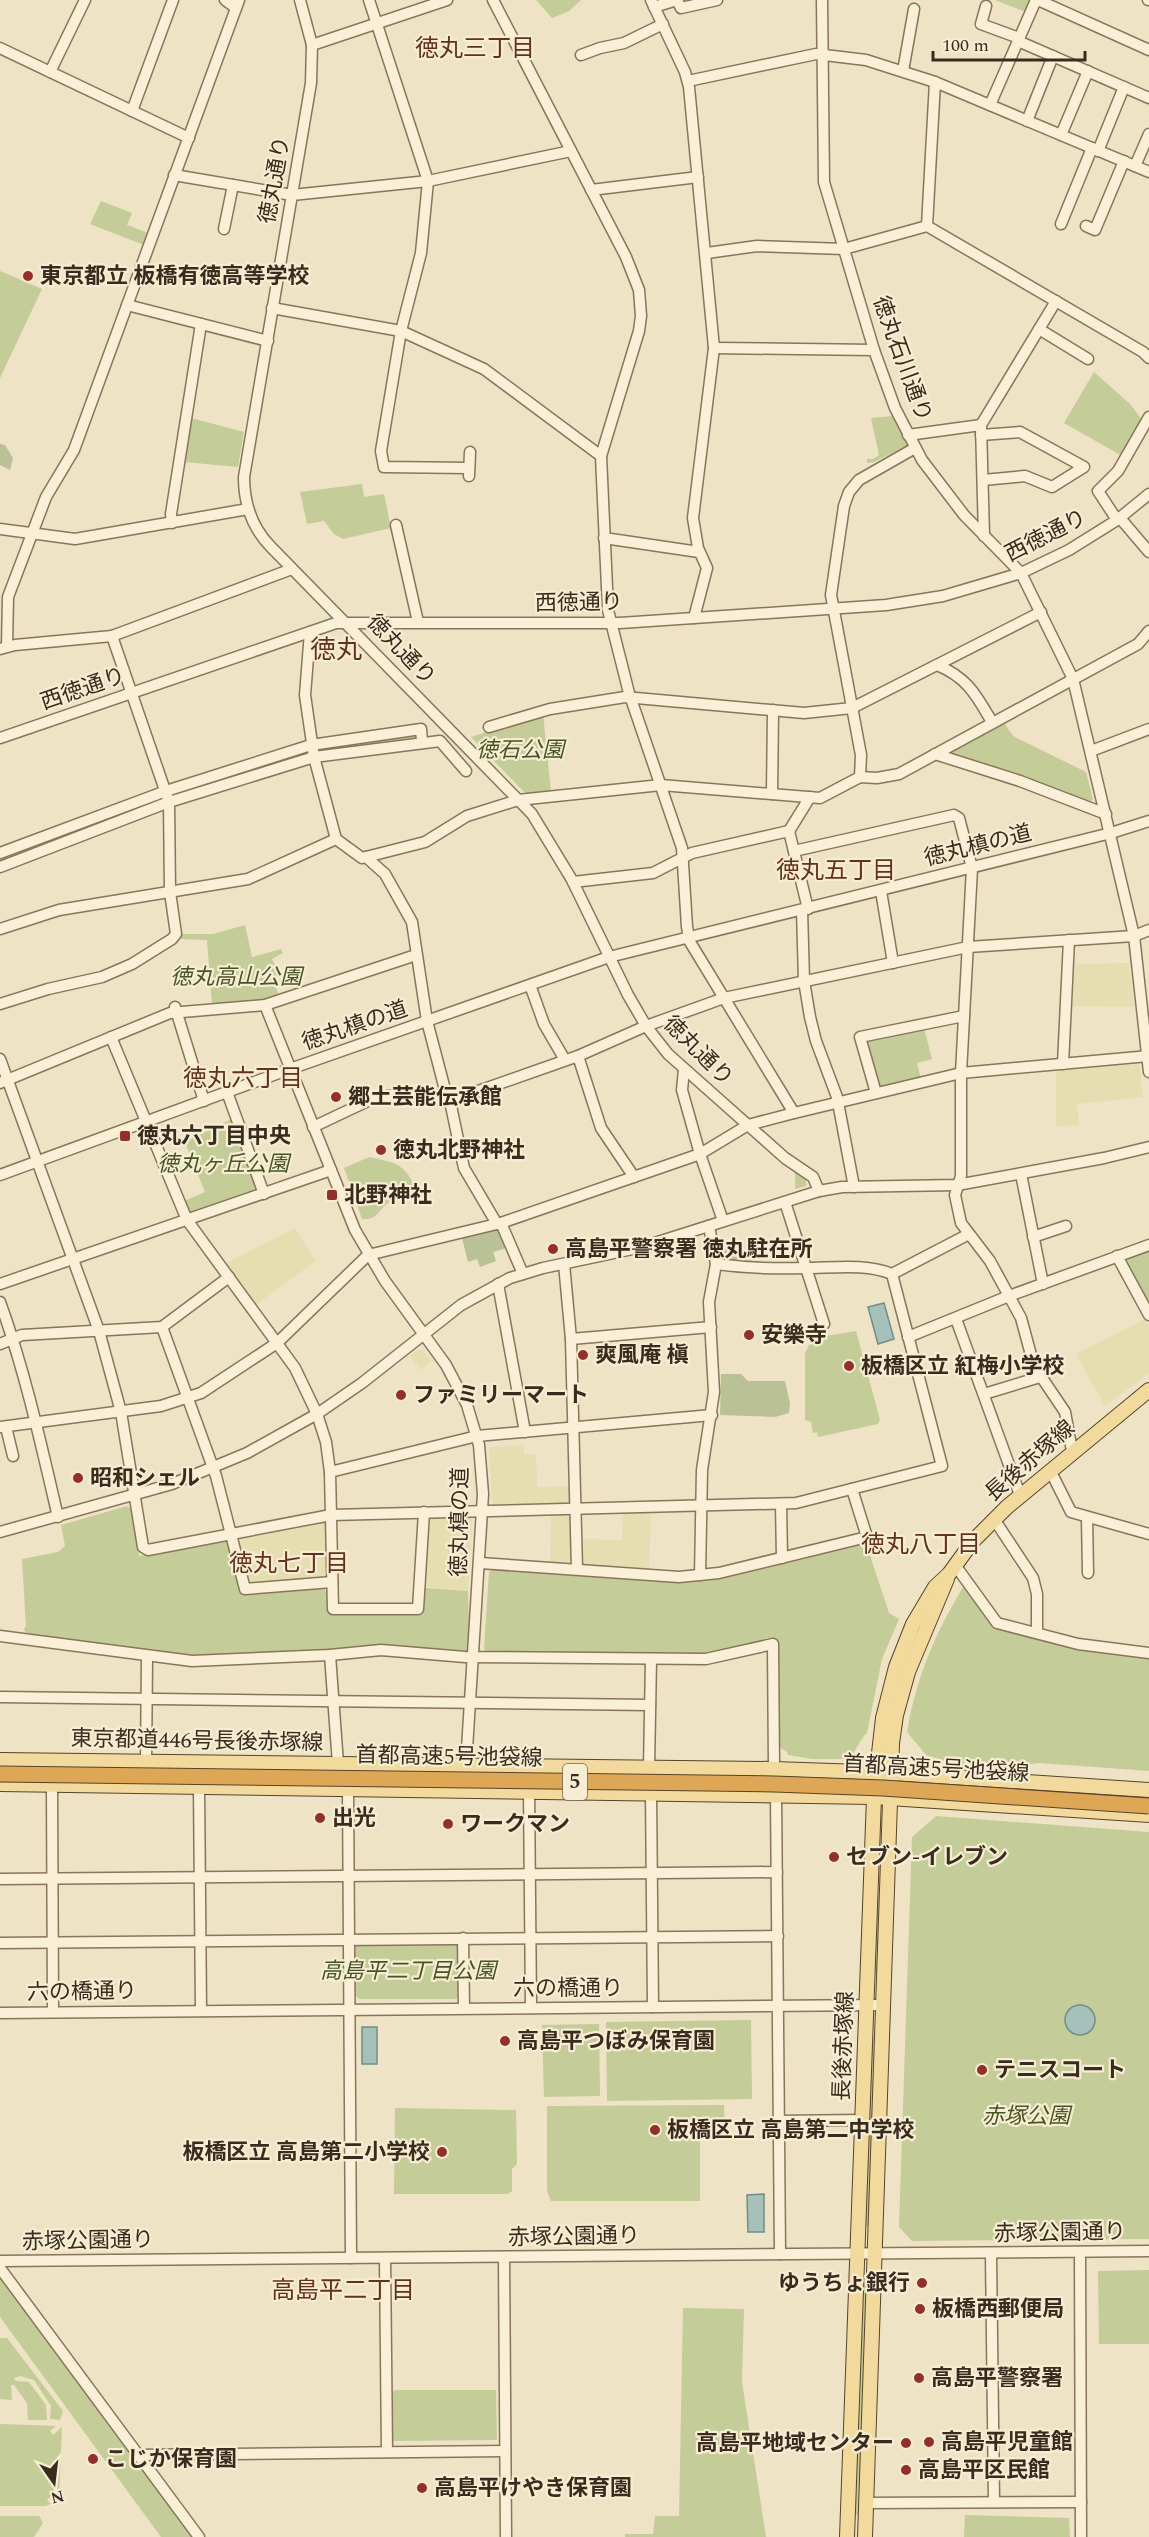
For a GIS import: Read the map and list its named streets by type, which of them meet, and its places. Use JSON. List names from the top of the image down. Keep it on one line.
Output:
{"streets":{"highway":["首都高速5号池袋線","5"],"main road":["長後赤塚線","東京都道446号長後赤塚線"],"street":["徳丸通り","徳丸石川通り","西徳通り","徳丸槙の道","六の橋通り","赤塚公園通り"]},"crossings":[["徳丸通り","西徳通り"],["徳丸通り","徳丸槙の道"],["徳丸石川通り","西徳通り"],["徳丸石川通り","徳丸槙の道"],["徳丸槙の道","東京都道446号長後赤塚線"],["長後赤塚線","東京都道446号長後赤塚線"],["長後赤塚線","六の橋通り"],["長後赤塚線","赤塚公園通り"]],"districts":["徳丸三丁目","徳丸","徳丸五丁目","徳丸六丁目","徳丸八丁目","徳丸七丁目","高島平二丁目"],"parks":["徳石公園","徳丸高山公園","徳丸ヶ丘公園","高島平二丁目公園","赤塚公園"],"places":{"other":["東京都立 板橋有徳高等学校","郷土芸能伝承館","徳丸北野神社","高島平警察署 徳丸駐在所","安樂寺","爽風庵 槇","板橋区立 紅梅小学校","ファミリーマート","昭和シェル","出光","ワークマン","セブン-イレブン","高島平つぼみ保育園","テニスコート","板橋区立 高島第二中学校","板橋区立 高島第二小学校","ゆうちょ銀行","板橋西郵便局","高島平警察署","高島平児童館","高島平地域センター","こじか保育園","高島平区民館","高島平けやき保育園"],"transit":["徳丸六丁目中央","北野神社"]},"scale_bar":"100 m","north":"bottom"}
